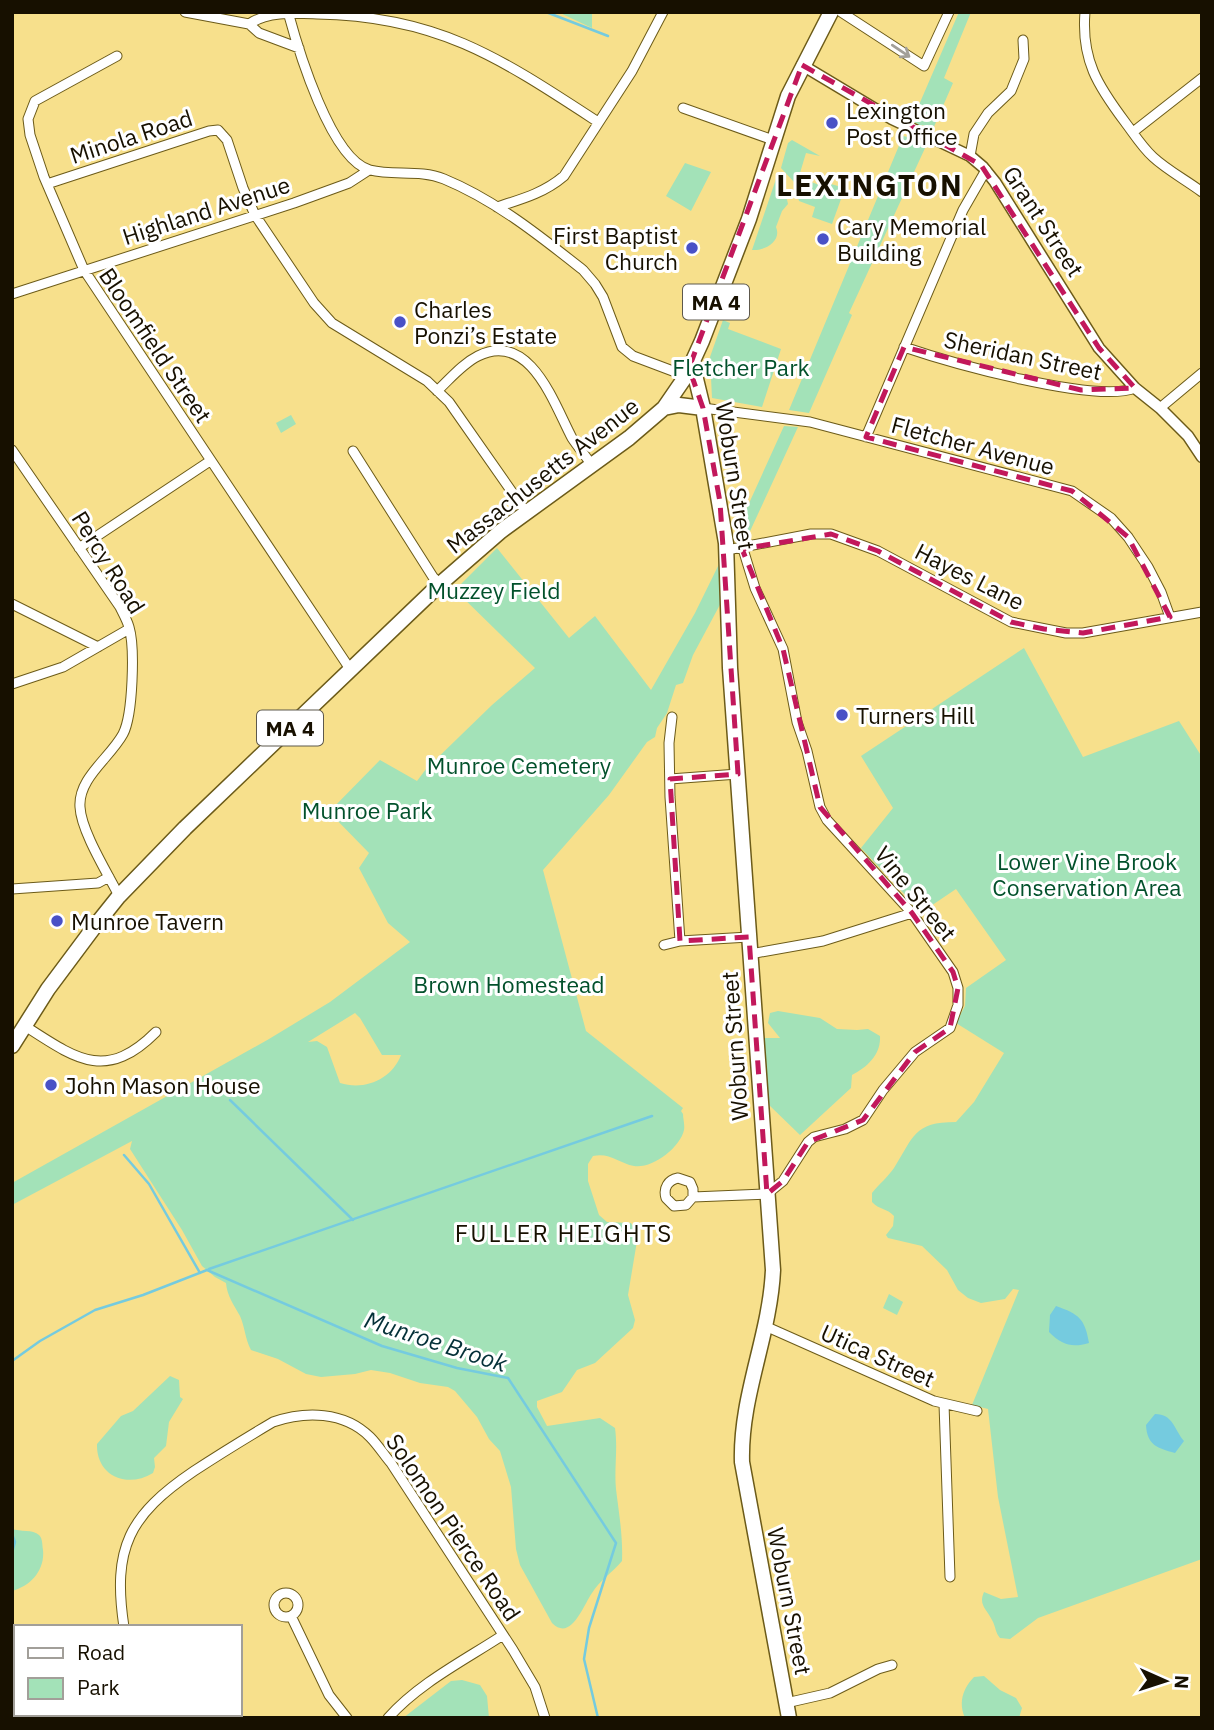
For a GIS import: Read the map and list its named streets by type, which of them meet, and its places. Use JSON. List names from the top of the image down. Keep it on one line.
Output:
{"streets":{"main road":["MA 4","Massachusetts Avenue","Woburn Street"],"street":["Minola Road","Highland Avenue","Grant Street","Bloomfield Street","Sheridan Street","Fletcher Avenue","Percy Road","Hayes Lane","Vine Street","Utica Street","Solomon Pierce Road"]},"crossings":[["Minola Road","Highland Avenue"],["Minola Road","Bloomfield Street"],["Highland Avenue","Bloomfield Street"],["Grant Street","Sheridan Street"],["Grant Street","Massachusetts Avenue"],["Bloomfield Street","Massachusetts Avenue"],["Fletcher Avenue","Woburn Street"],["Fletcher Avenue","Hayes Lane"],["Massachusetts Avenue","Woburn Street"],["Massachusetts Avenue","Percy Road"],["Woburn Street","Hayes Lane"],["Woburn Street","Vine Street"],["Woburn Street","Utica Street"],["Hayes Lane","Vine Street"]],"districts":["LEXINGTON","FULLER HEIGHTS"],"water":["Munroe Brook"],"parks":["Fletcher Park","Muzzey Field","Munroe Cemetery","Munroe Park","Lower Vine Brook Conservation Area","Brown Homestead"],"places":["Lexington Post Office","Cary Memorial Building","First Baptist Church","Charles Ponzi’s Estate","Turners Hill","Munroe Tavern","John Mason House"],"legend":["Road","Park"],"north":"right"}
